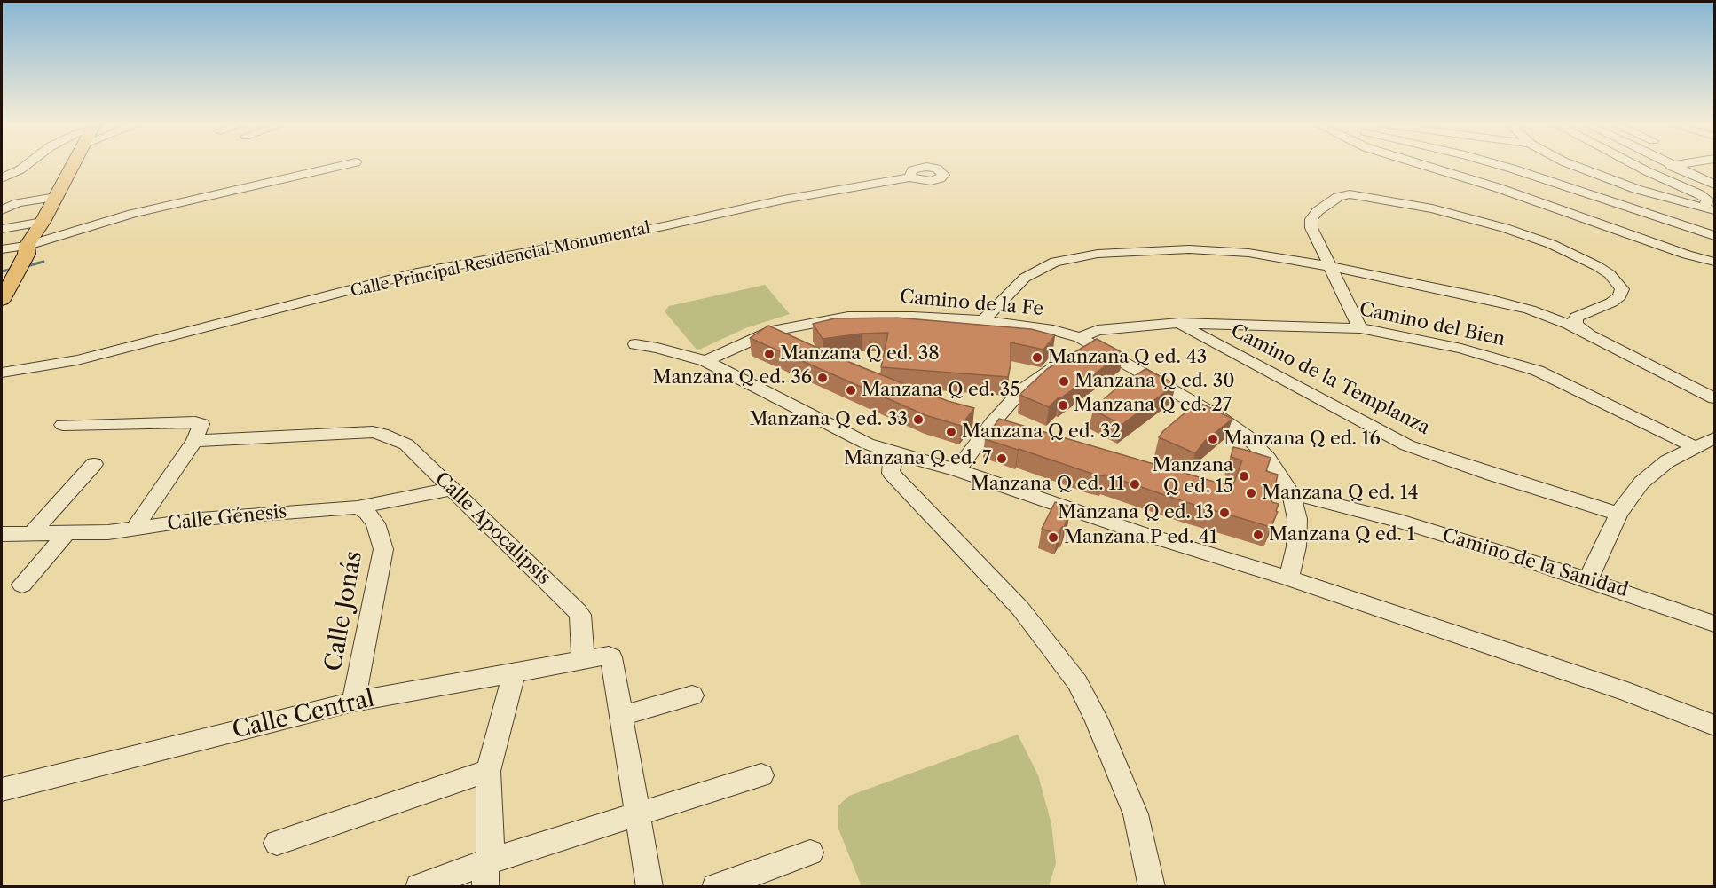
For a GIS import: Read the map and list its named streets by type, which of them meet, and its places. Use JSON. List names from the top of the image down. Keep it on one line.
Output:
{"streets":{"street":["Calle Principal Residencial Monumental","Camino de la Fe","Camino del Bien","Camino de la Templanza","Calle Génesis","Calle Apocalipsis","Camino de la Sanidad","Calle Jonás","Calle Central"]},"crossings":[["Camino de la Fe","Camino del Bien"],["Camino de la Fe","Camino de la Sanidad"],["Camino del Bien","Camino de la Templanza"],["Calle Génesis","Calle Apocalipsis"],["Calle Génesis","Calle Jonás"],["Calle Apocalipsis","Calle Central"],["Calle Jonás","Calle Central"]],"places":["Manzana Q ed. 38","Manzana Q ed. 43","Manzana Q ed. 36","Manzana Q ed. 30","Manzana Q ed. 35","Manzana Q ed. 27","Manzana Q ed. 33","Manzana Q ed. 32","Manzana Q ed. 16","Manzana Q ed. 7","Manzana Q ed. 15","Manzana Q ed. 11","Manzana Q ed. 14","Manzana Q ed. 13","Manzana Q ed. 1","Manzana P ed. 41"]}
